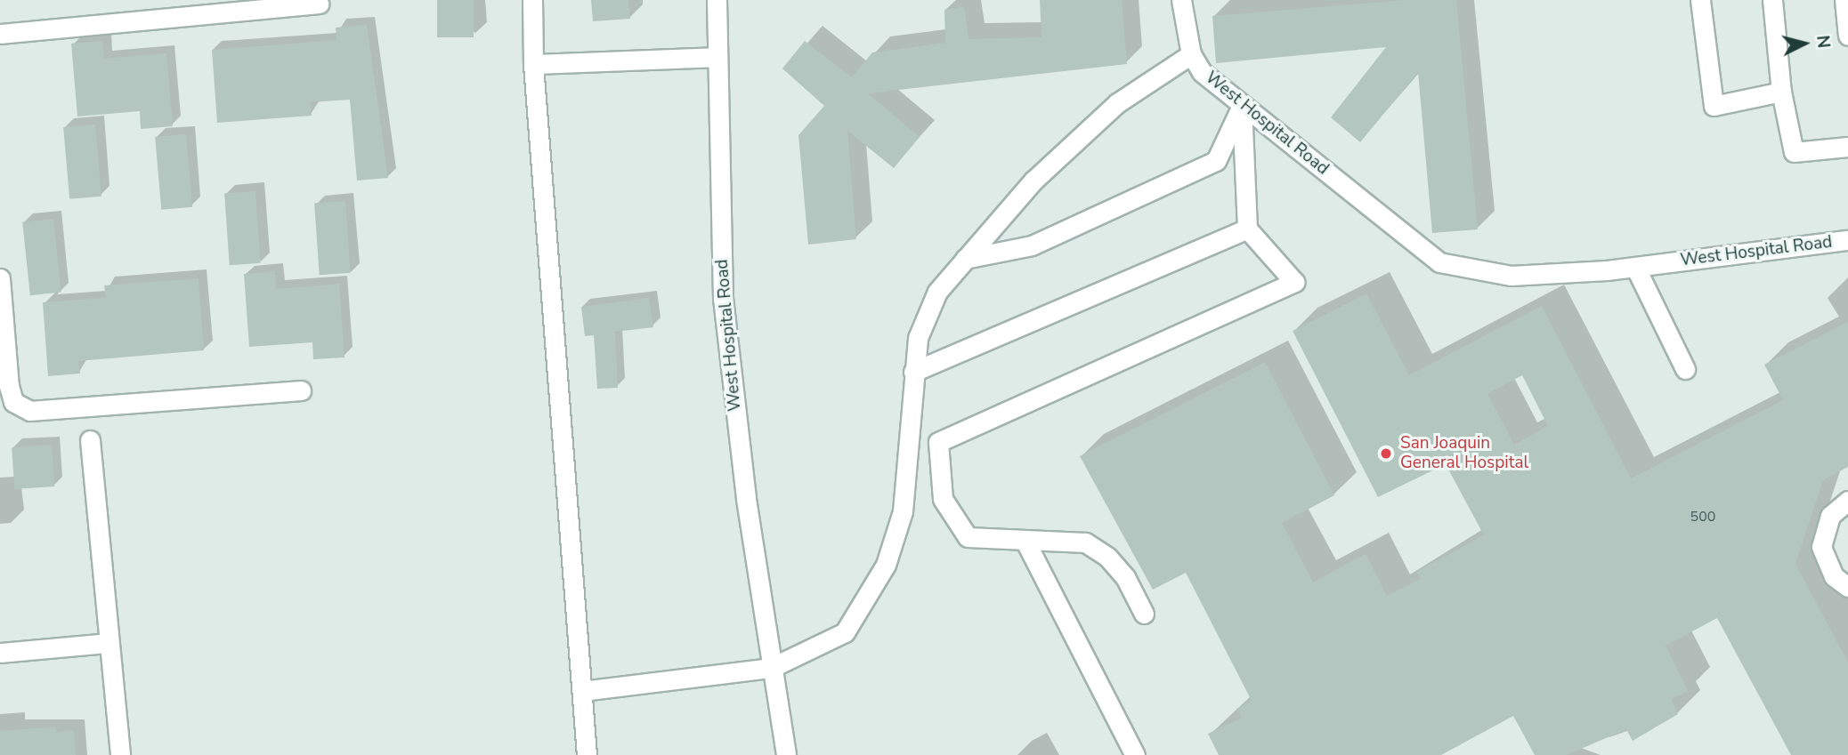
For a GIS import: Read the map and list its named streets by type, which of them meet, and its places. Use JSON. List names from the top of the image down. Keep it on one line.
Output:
{"streets":{"street":["West Hospital Road"]},"places":["San Joaquin General Hospital"],"house_numbers":["500"],"north":"right"}
